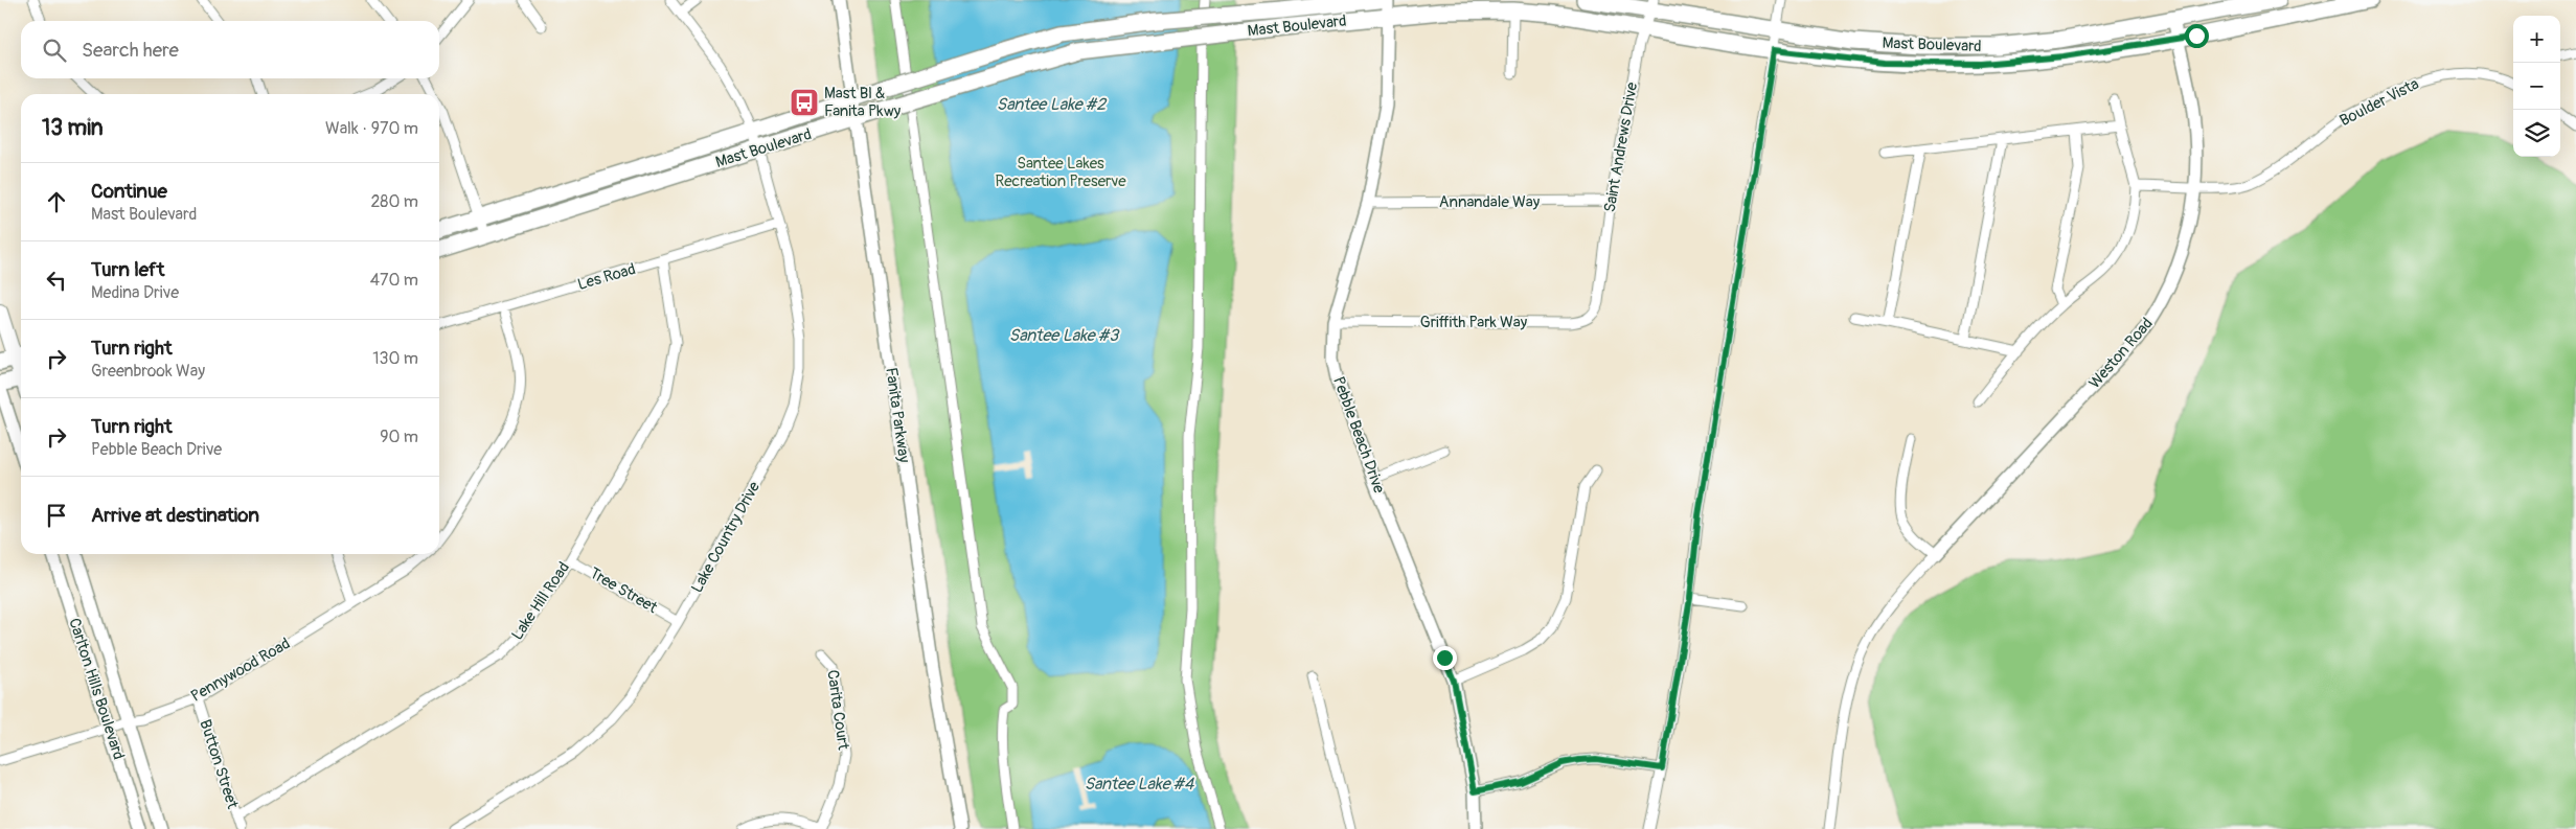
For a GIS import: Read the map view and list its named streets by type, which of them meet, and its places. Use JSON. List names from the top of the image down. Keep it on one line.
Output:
{"streets":{"main road":["Mast Boulevard"],"street":["Boulder Vista","Saint Andrews Drive","Annandale Way","Les Road","Griffith Park Way","Weston Road","Fanita Parkway","Pebble Beach Drive","Lake Country Drive","Tree Street","Lake Hill Road","Pennywood Road","Carlton Hills Boulevard","Carita Court","Button Street"]},"crossings":[["Mast Boulevard","Saint Andrews Drive"],["Mast Boulevard","Weston Road"],["Mast Boulevard","Fanita Parkway"],["Mast Boulevard","Pebble Beach Drive"],["Mast Boulevard","Lake Country Drive"],["Boulder Vista","Weston Road"],["Saint Andrews Drive","Annandale Way"],["Saint Andrews Drive","Griffith Park Way"],["Annandale Way","Pebble Beach Drive"],["Les Road","Lake Country Drive"],["Les Road","Lake Hill Road"],["Griffith Park Way","Pebble Beach Drive"],["Lake Country Drive","Tree Street"],["Tree Street","Lake Hill Road"],["Lake Hill Road","Button Street"],["Pennywood Road","Carlton Hills Boulevard"],["Pennywood Road","Button Street"]],"water":["Santee Lake #2","Santee Lake #3","Santee Lake #4"],"parks":["Santee Lakes Recreation Preserve"],"places":{"bus stop":["Mast Bl & Fanita Pkwy"]},"page":{"map_buttons":["+","−"],"search":"Search here","heading":["13 min","Walk · 970 m"],"list":[["Continue","Mast Boulevard","280 m"],["Turn left","Medina Drive","470 m"],["Turn right","Greenbrook Way","130 m"],["Turn right","Pebble Beach Drive","90 m"],"Arrive at destination"]}}
